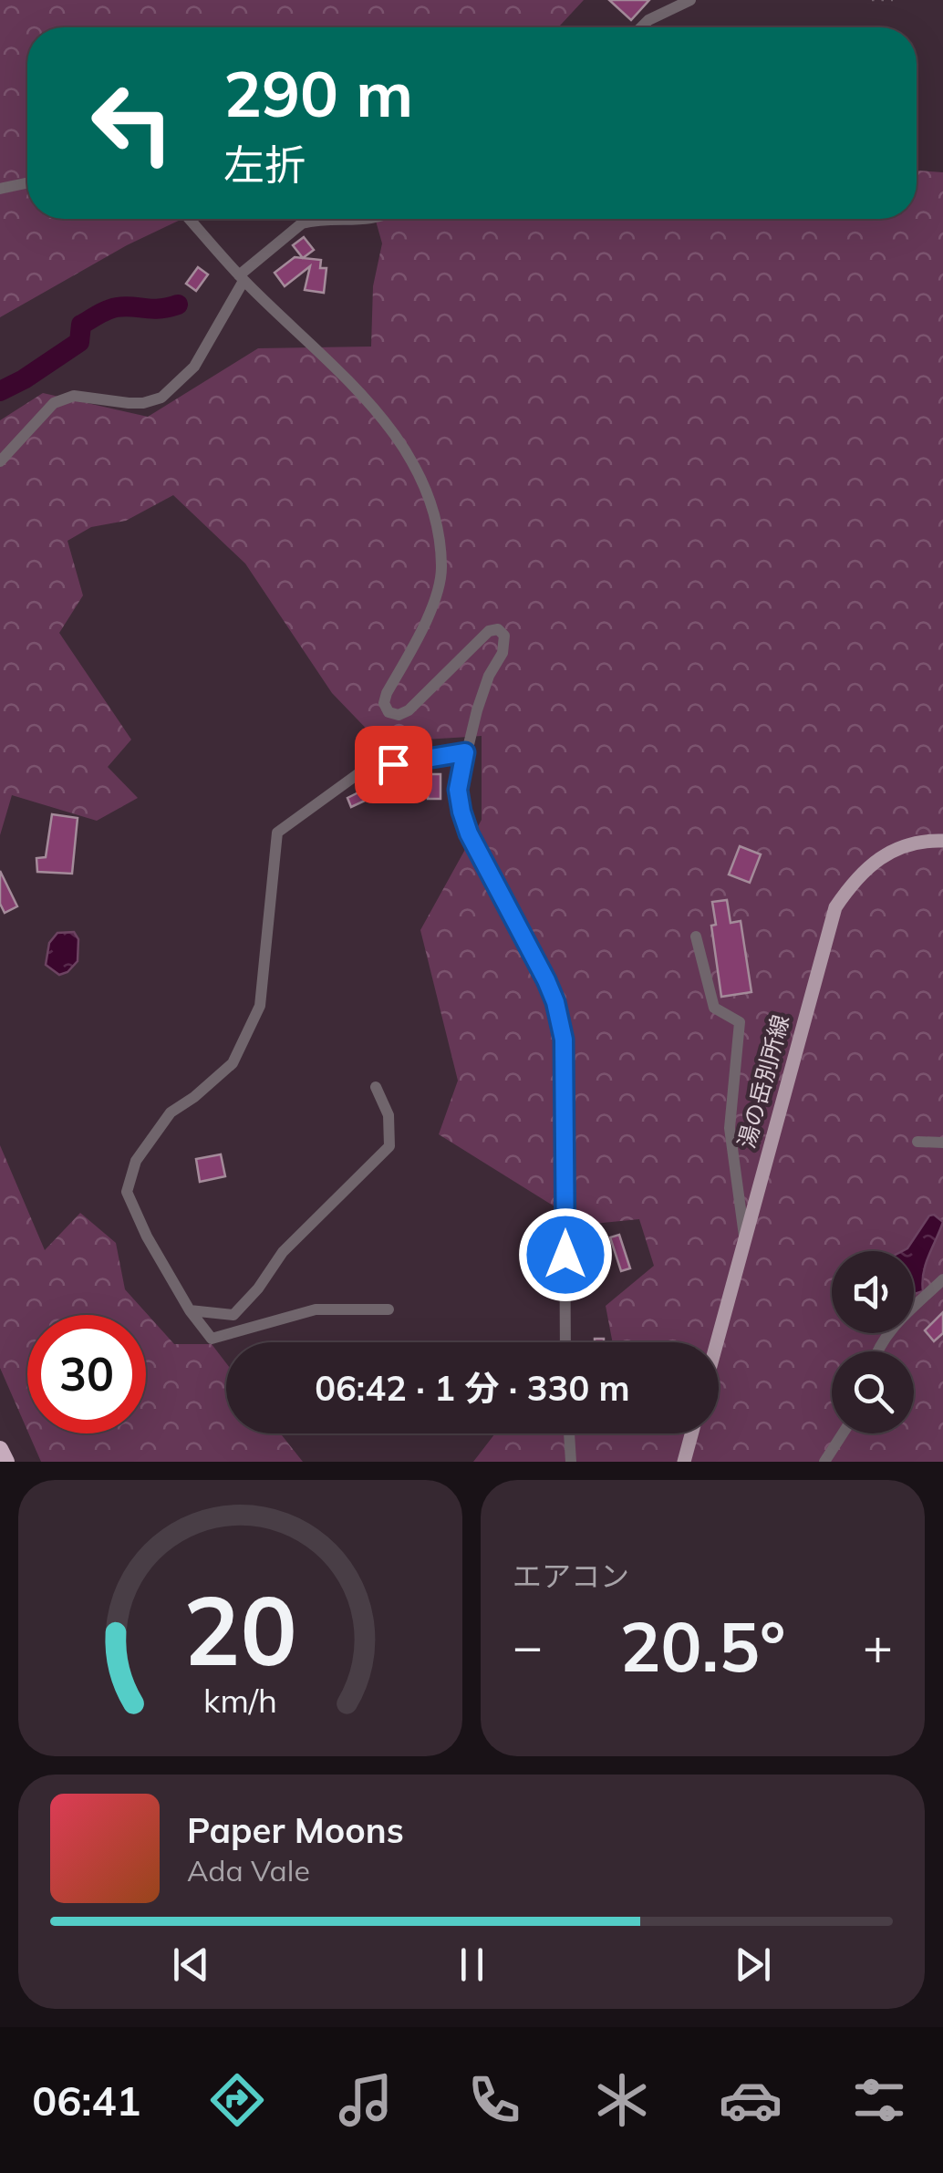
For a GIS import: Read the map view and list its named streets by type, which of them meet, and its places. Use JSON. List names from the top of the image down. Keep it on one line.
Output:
{"streets":{"main road":["湯の岳別所線"]},"page":{"turn":["290 m","左折"],"limit":"30","trip":"06:42 · 1 分 · 330 m","tile":"エアコン","heat":["−","20.5°","+"],"song":["Paper Moons","Ada Vale"],"tabs":"06:41","gauge":["20","km/h"]}}
